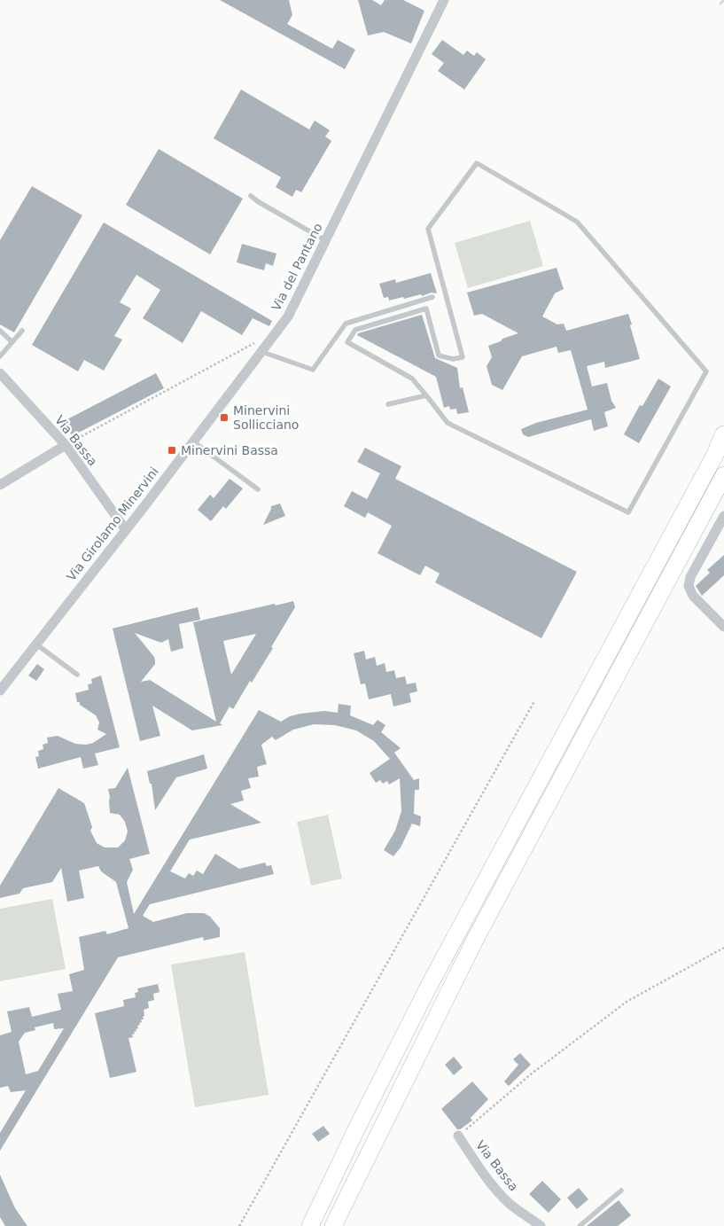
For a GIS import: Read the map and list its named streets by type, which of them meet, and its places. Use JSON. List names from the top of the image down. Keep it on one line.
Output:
{"streets":{"street":["Via del Pantano","Via Bassa","Via Girolamo Minervini"]},"crossings":[["Via del Pantano","Via Girolamo Minervini"],["Via Bassa","Via Girolamo Minervini"]],"places":{"transit":["Minervini Sollicciano","Minervini Bassa"]}}
